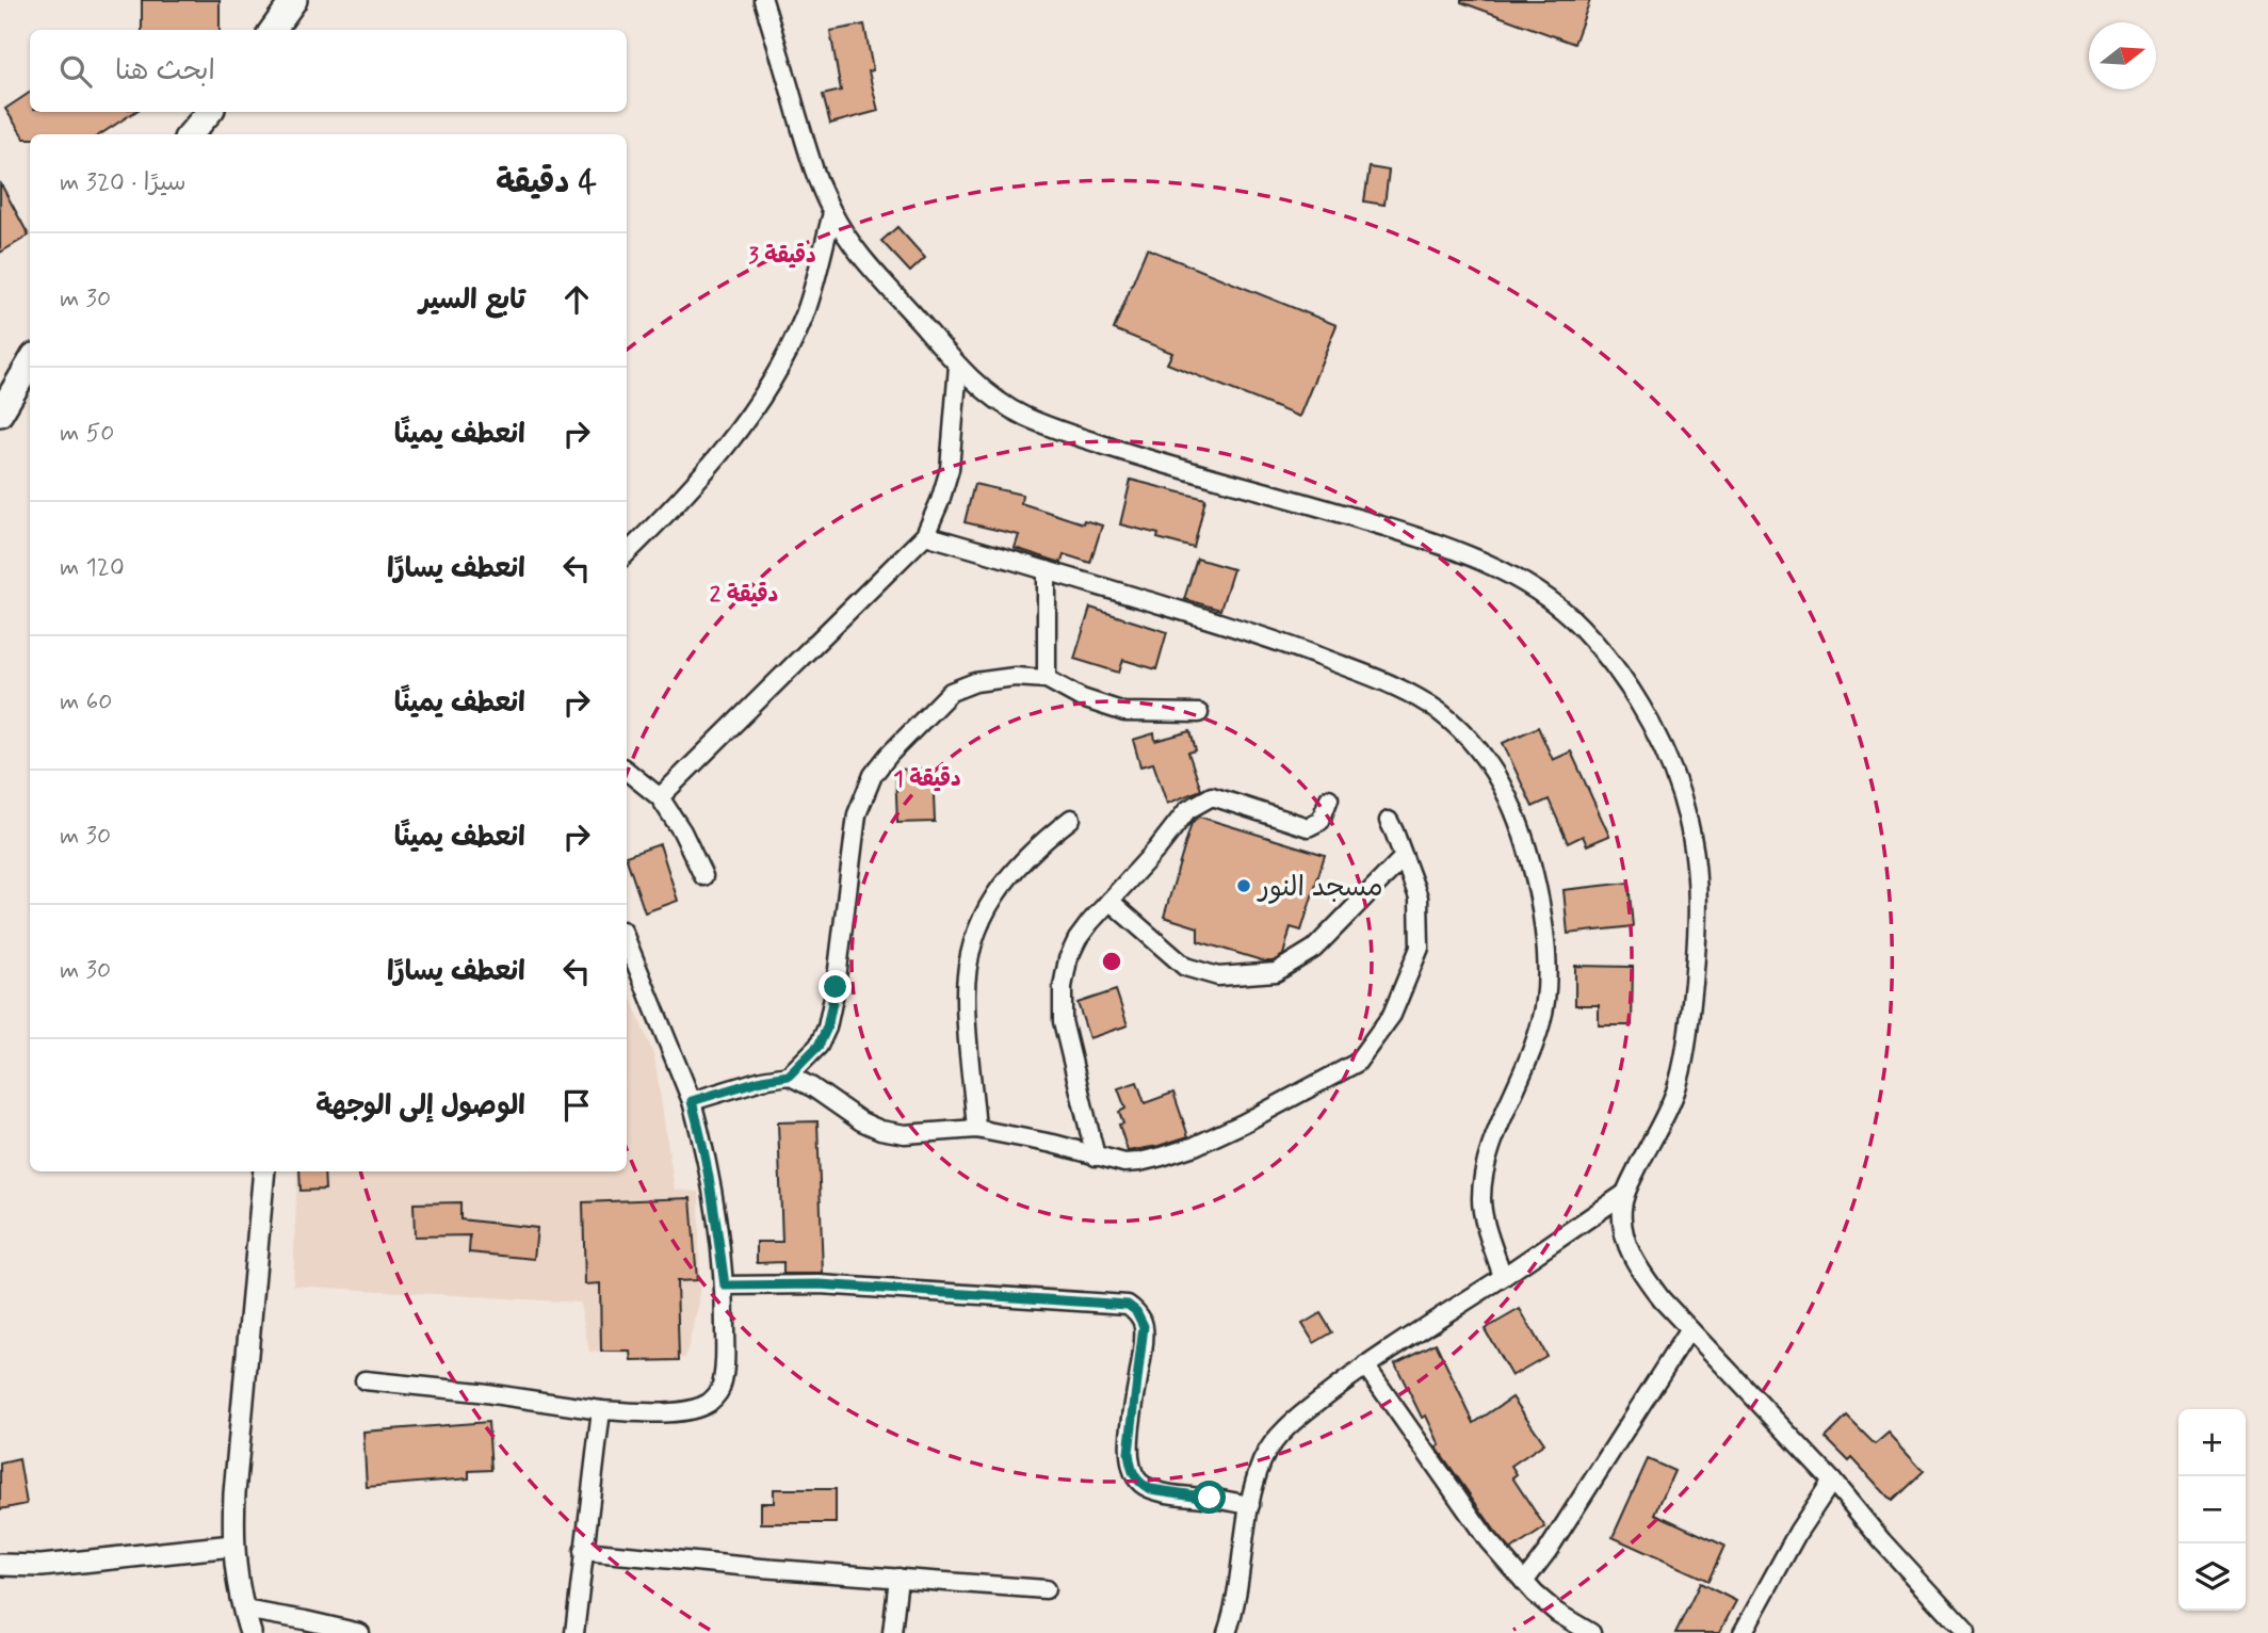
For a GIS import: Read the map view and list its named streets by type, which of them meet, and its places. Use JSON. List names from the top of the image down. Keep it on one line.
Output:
{"places":["مسجد النور"],"north":"right","page":{"search":"ابحث هنا","heading":["4 دقيقة","سيرًا · 320 m"],"list":[["تابع السير","30 m"],["انعطف يمينًا","50 m"],["انعطف يسارًا","120 m"],["انعطف يمينًا","60 m"],["انعطف يمينًا","30 m"],["انعطف يسارًا","30 m"],"الوصول إلى الوجهة"],"map_buttons":["+","−"]},"rings":["3 دقيقة","2 دقيقة","1 دقيقة"]}
